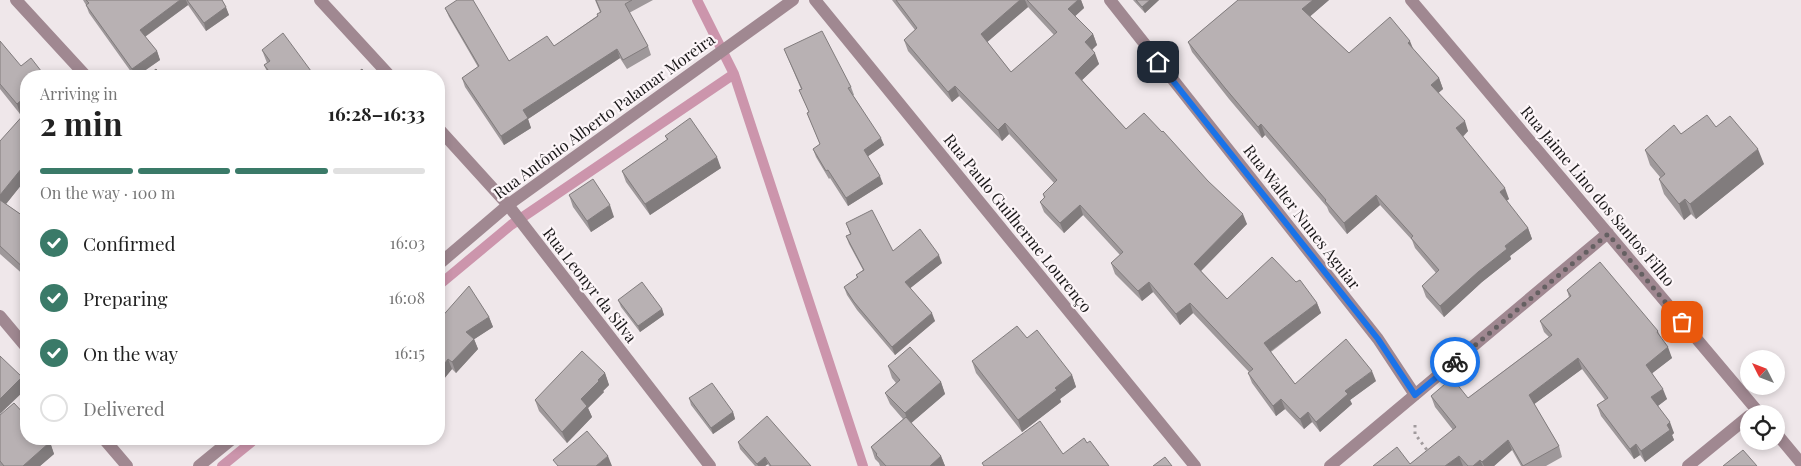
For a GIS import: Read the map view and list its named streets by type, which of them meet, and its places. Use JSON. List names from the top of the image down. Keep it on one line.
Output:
{"streets":{"street":["Rua Antônio Alberto Palamar Moreira","Rua Jaime Lino dos Santos Filho","Rua Walter Nunes Aguiar","Rua Paulo Guilherme Lourenço","Rua Leonyr da Silva"]},"crossings":[["Rua Antônio Alberto Palamar Moreira","Rua Leonyr da Silva"]],"north":"top left","page":{"heading":["2 min","Arriving in","16:28–16:33"],"bar":"On the way · 100 m","list":[["Confirmed","16:03"],["Preparing","16:08"],["On the way","16:15"],"Delivered"]}}
